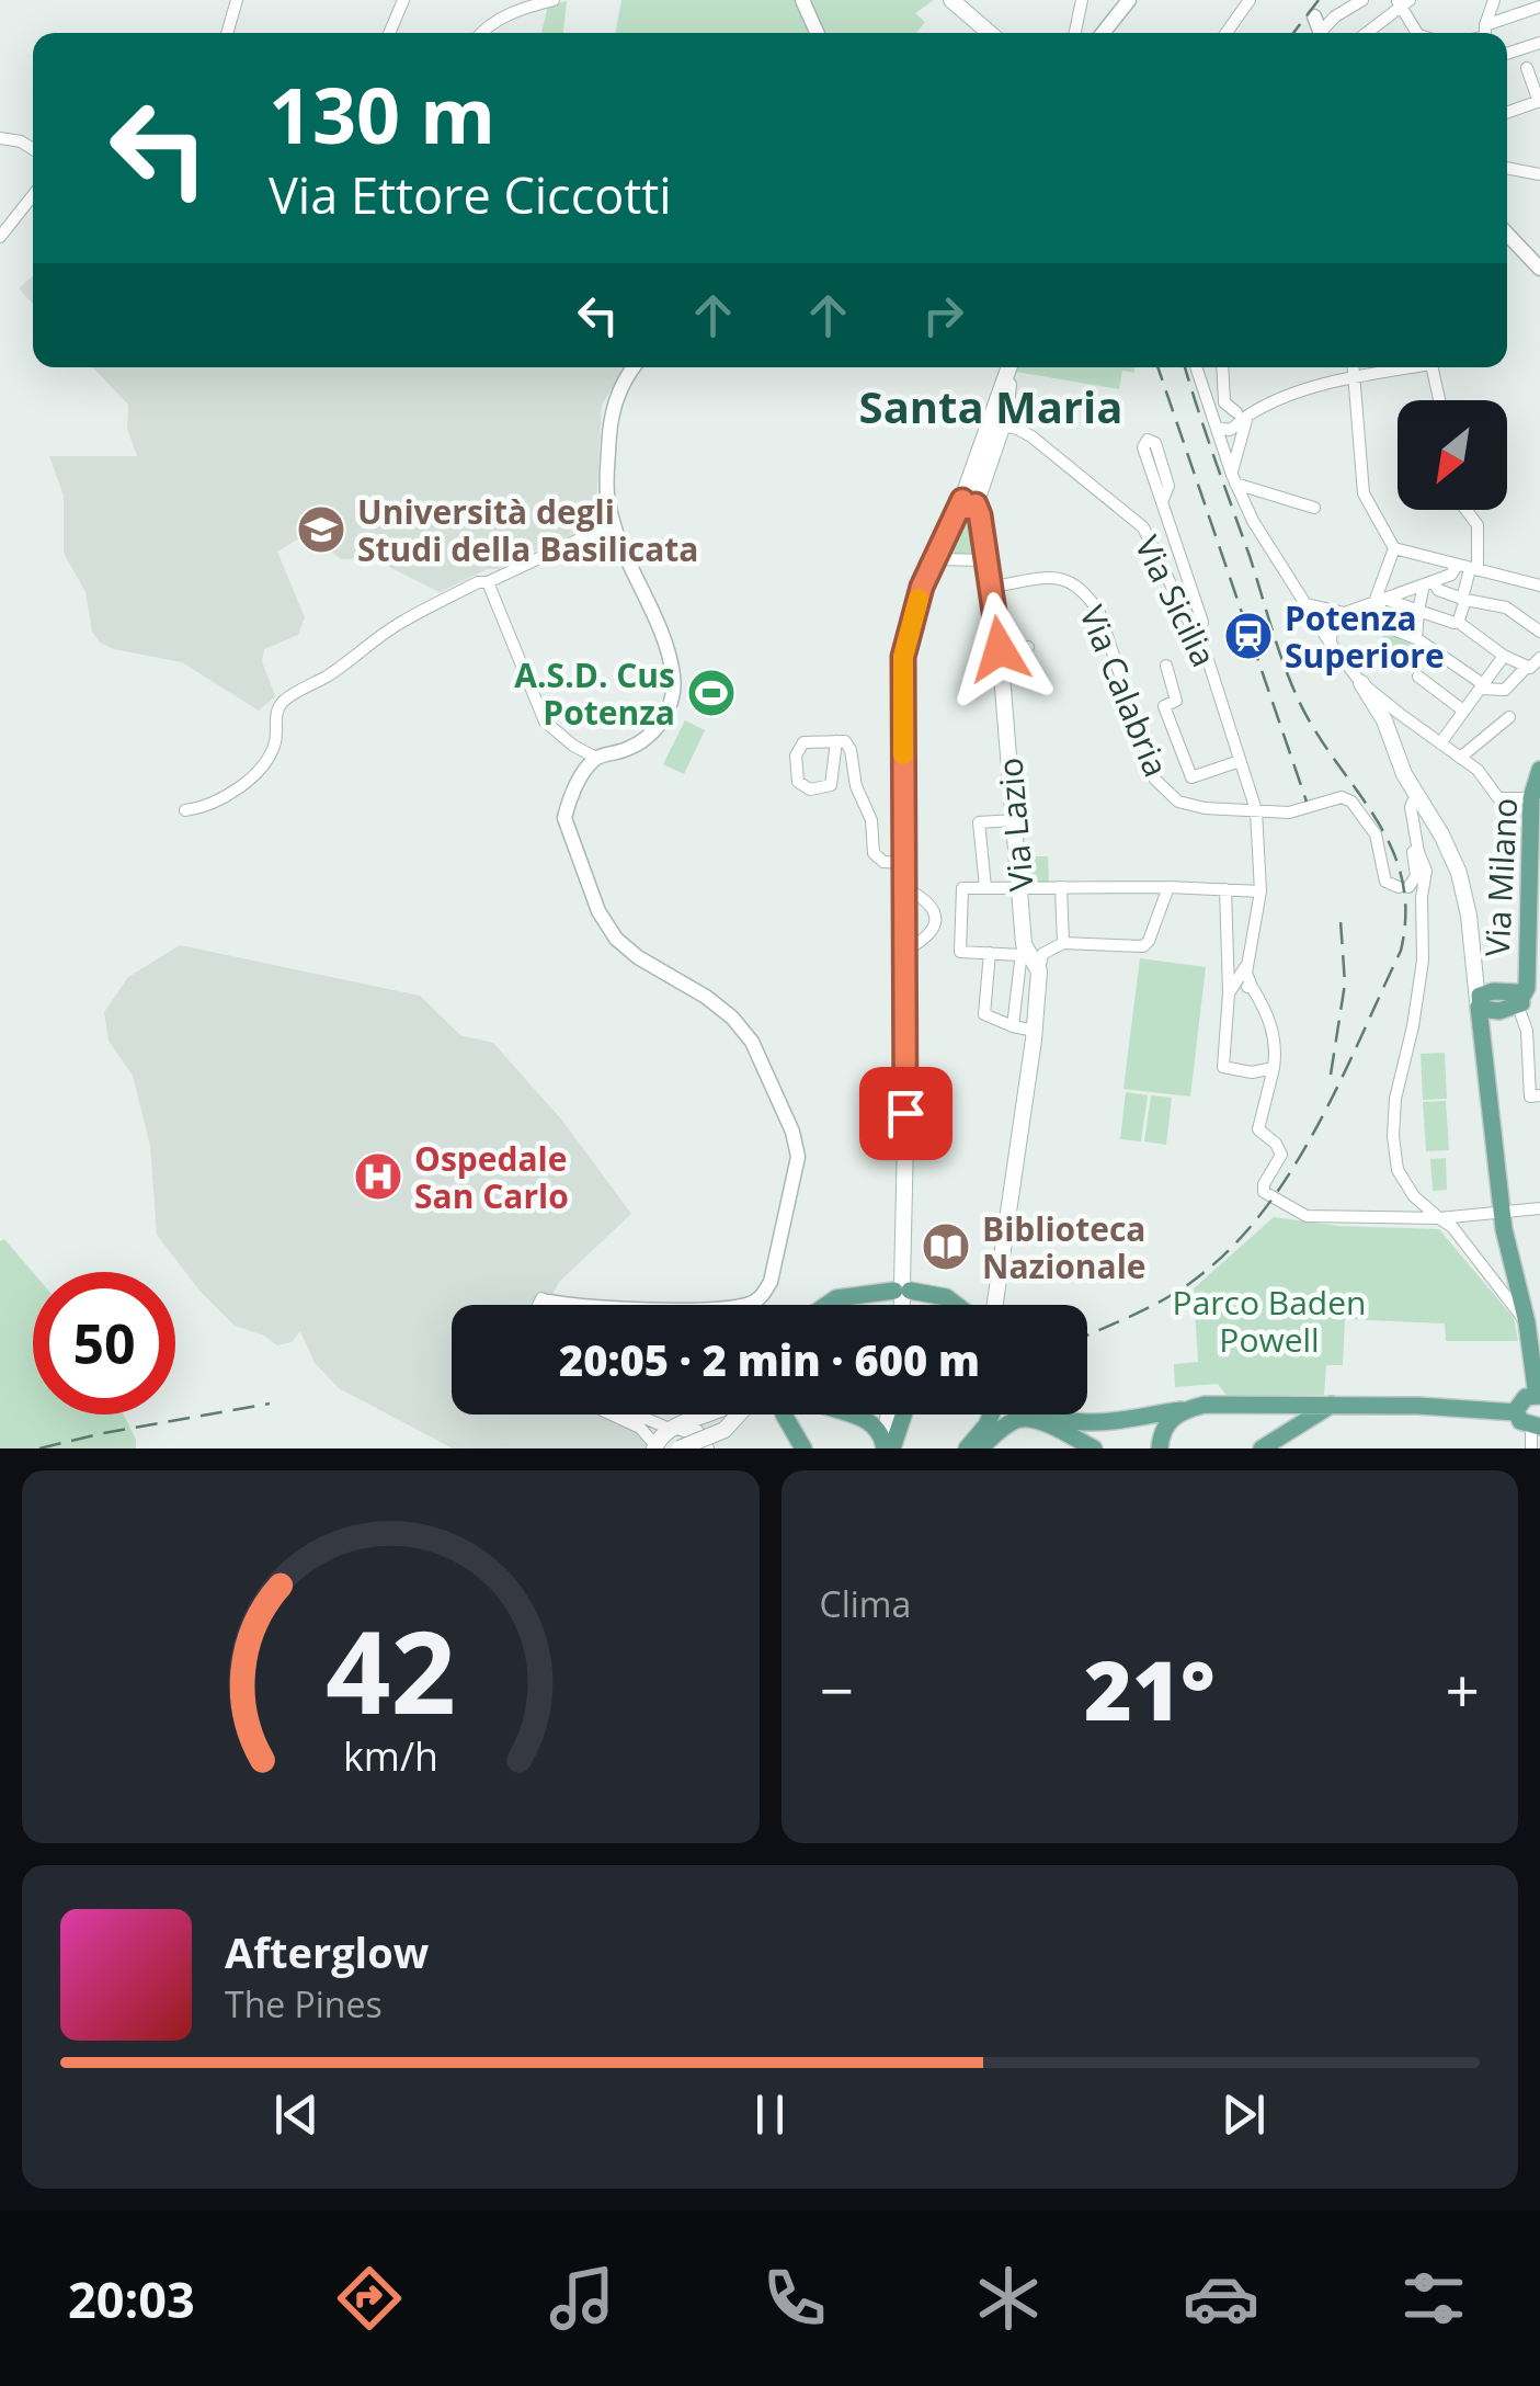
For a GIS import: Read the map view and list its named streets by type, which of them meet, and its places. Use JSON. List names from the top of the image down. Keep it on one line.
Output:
{"streets":{"main road":["Via Lazio","Via Milano"],"street":["Via Sicilia","Via Calabria"]},"crossings":[["Via Sicilia","Via Calabria"],["Via Calabria","Via Lazio"]],"districts":["Santa Maria"],"parks":["Parco Baden Powell"],"places":{"school or university":["Università degli Studi della Basilicata"],"station":["Potenza Superiore"],"sports":["A.S.D. Cus Potenza"],"hospital":["Ospedale San Carlo"],"library":["Biblioteca Nazionale"]},"north":"bottom left","page":{"turn":["130 m","Via Ettore Ciccotti"],"limit":"50","trip":"20:05 · 2 min · 600 m","tile":"Clima","heat":["−","21°","+"],"song":["Afterglow","The Pines"],"tabs":"20:03","gauge":["42","km/h"]}}
